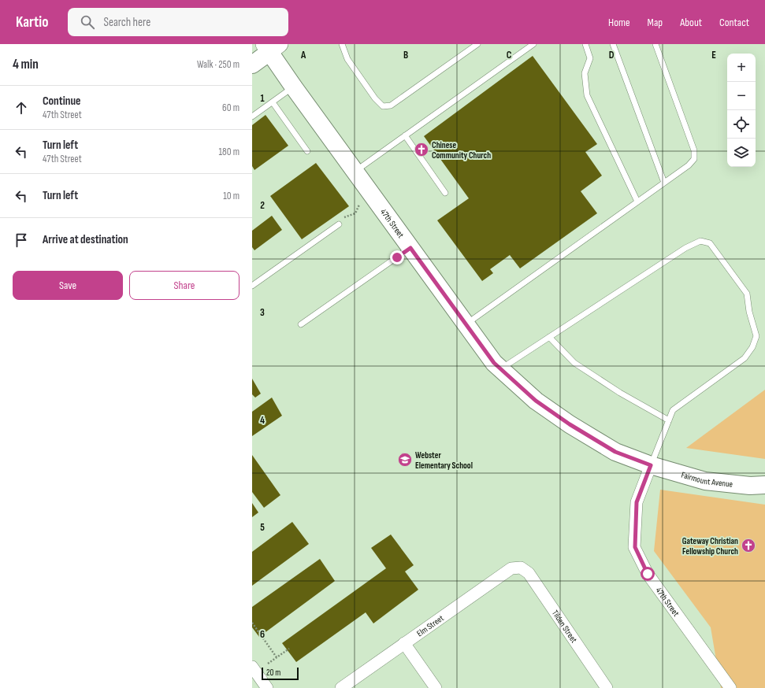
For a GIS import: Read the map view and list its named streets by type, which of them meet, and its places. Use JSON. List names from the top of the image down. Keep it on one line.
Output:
{"streets":{"main road":["47th Street","Fairmount Avenue"],"street":["Elm Street","Tilden Street"]},"crossings":[["47th Street","Fairmount Avenue"],["Elm Street","Tilden Street"]],"places":{"church":["Chinese Community Church","Gateway Christian Fellowship Church"],"school or university":["Webster Elementary School"]},"scale_bar":"20 m","page":{"header":"Kartio","search":"Search here","nav":["Home","Map","About","Contact"],"heading":["4 min","Walk · 250 m"],"map_buttons":["+","−"],"list":[["Continue","47th Street","60 m"],["Turn left","47th Street","180 m"],["Turn left","10 m"],"Arrive at destination"],"buttons":["Save","Share"],"scale":"20 m"},"grid":{"columns":["A","B","C","D","E"],"rows":["1","2","3","4","5","6"]}}
